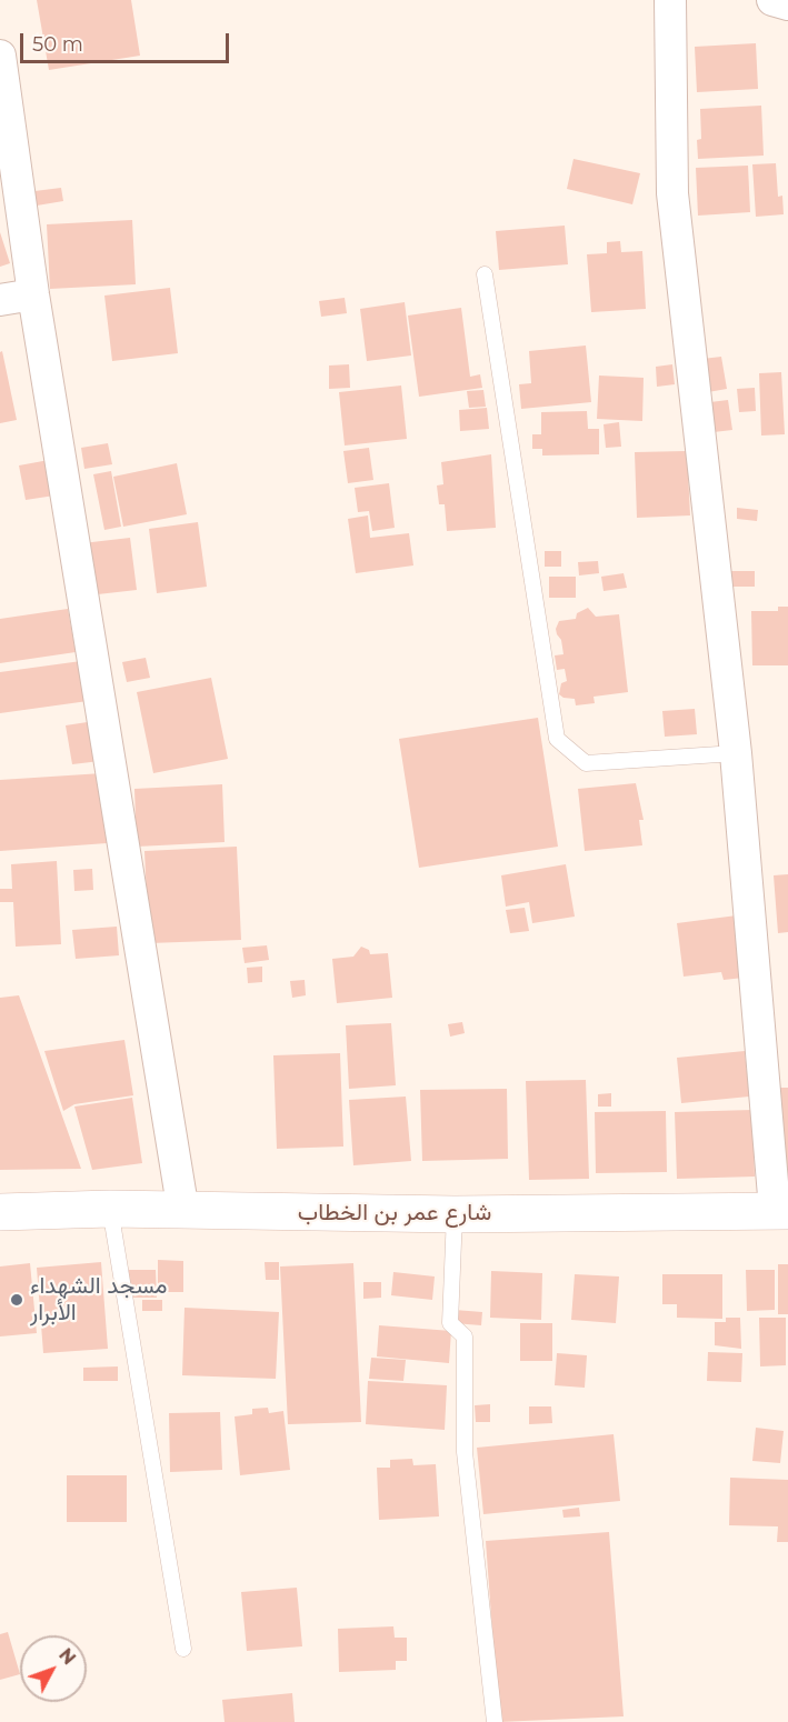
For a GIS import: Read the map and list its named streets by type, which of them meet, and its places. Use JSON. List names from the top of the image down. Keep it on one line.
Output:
{"streets":{"main road":["شارع عمر بن الخطاب"]},"places":["مسجد الشهداء الأبرار"],"scale_bar":"50 m","north":"top right"}
